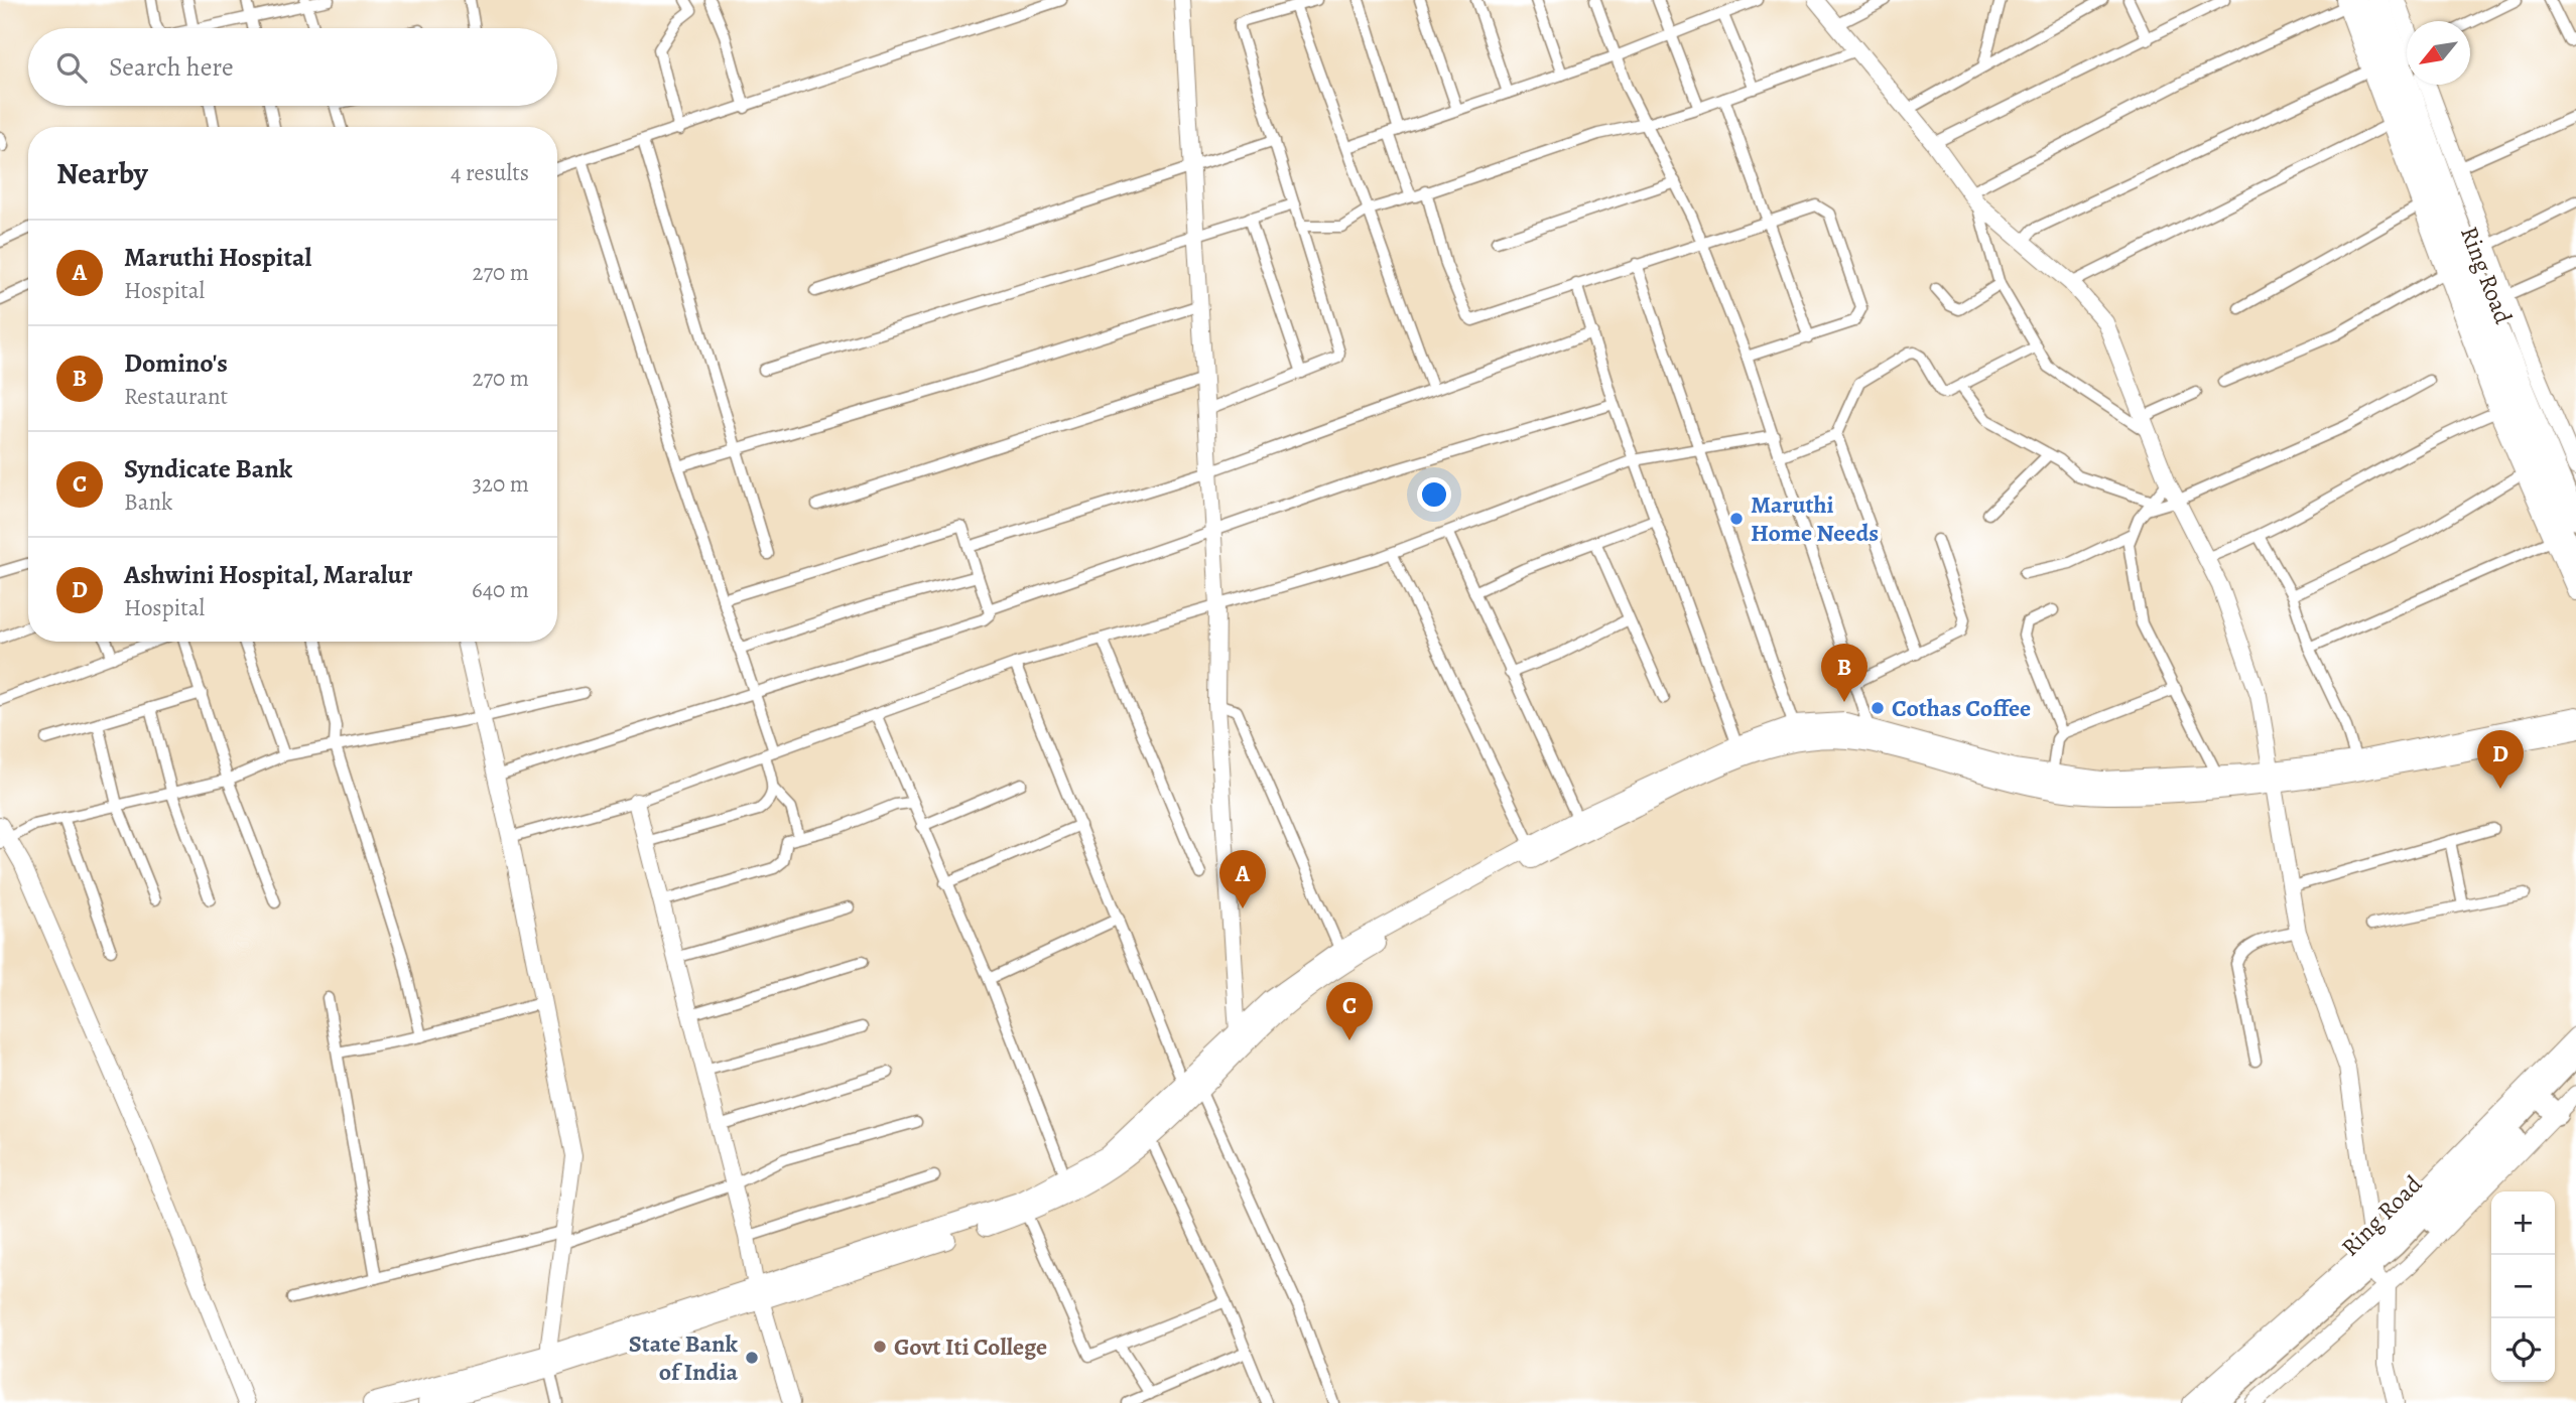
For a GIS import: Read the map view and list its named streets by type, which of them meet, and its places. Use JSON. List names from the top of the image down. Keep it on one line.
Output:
{"streets":{"highway":["Ring Road"]},"places":["Maruthi Home Needs","Cothas Coffee","Govt Iti College","State Bank of India"],"north":"bottom left","page":{"search":"Search here","heading":["Nearby","4 results"],"list":[{"mark":"A","name":"Maruthi Hospital","note":"Hospital","value":"270 m"},{"mark":"B","name":"Domino's","note":"Restaurant","value":"270 m"},{"mark":"C","name":"Syndicate Bank","note":"Bank","value":"320 m"},{"mark":"D","name":"Ashwini Hospital, Maralur","note":"Hospital","value":"640 m"}],"pins":["B","D","A","C"],"map_buttons":["+","−"]}}
